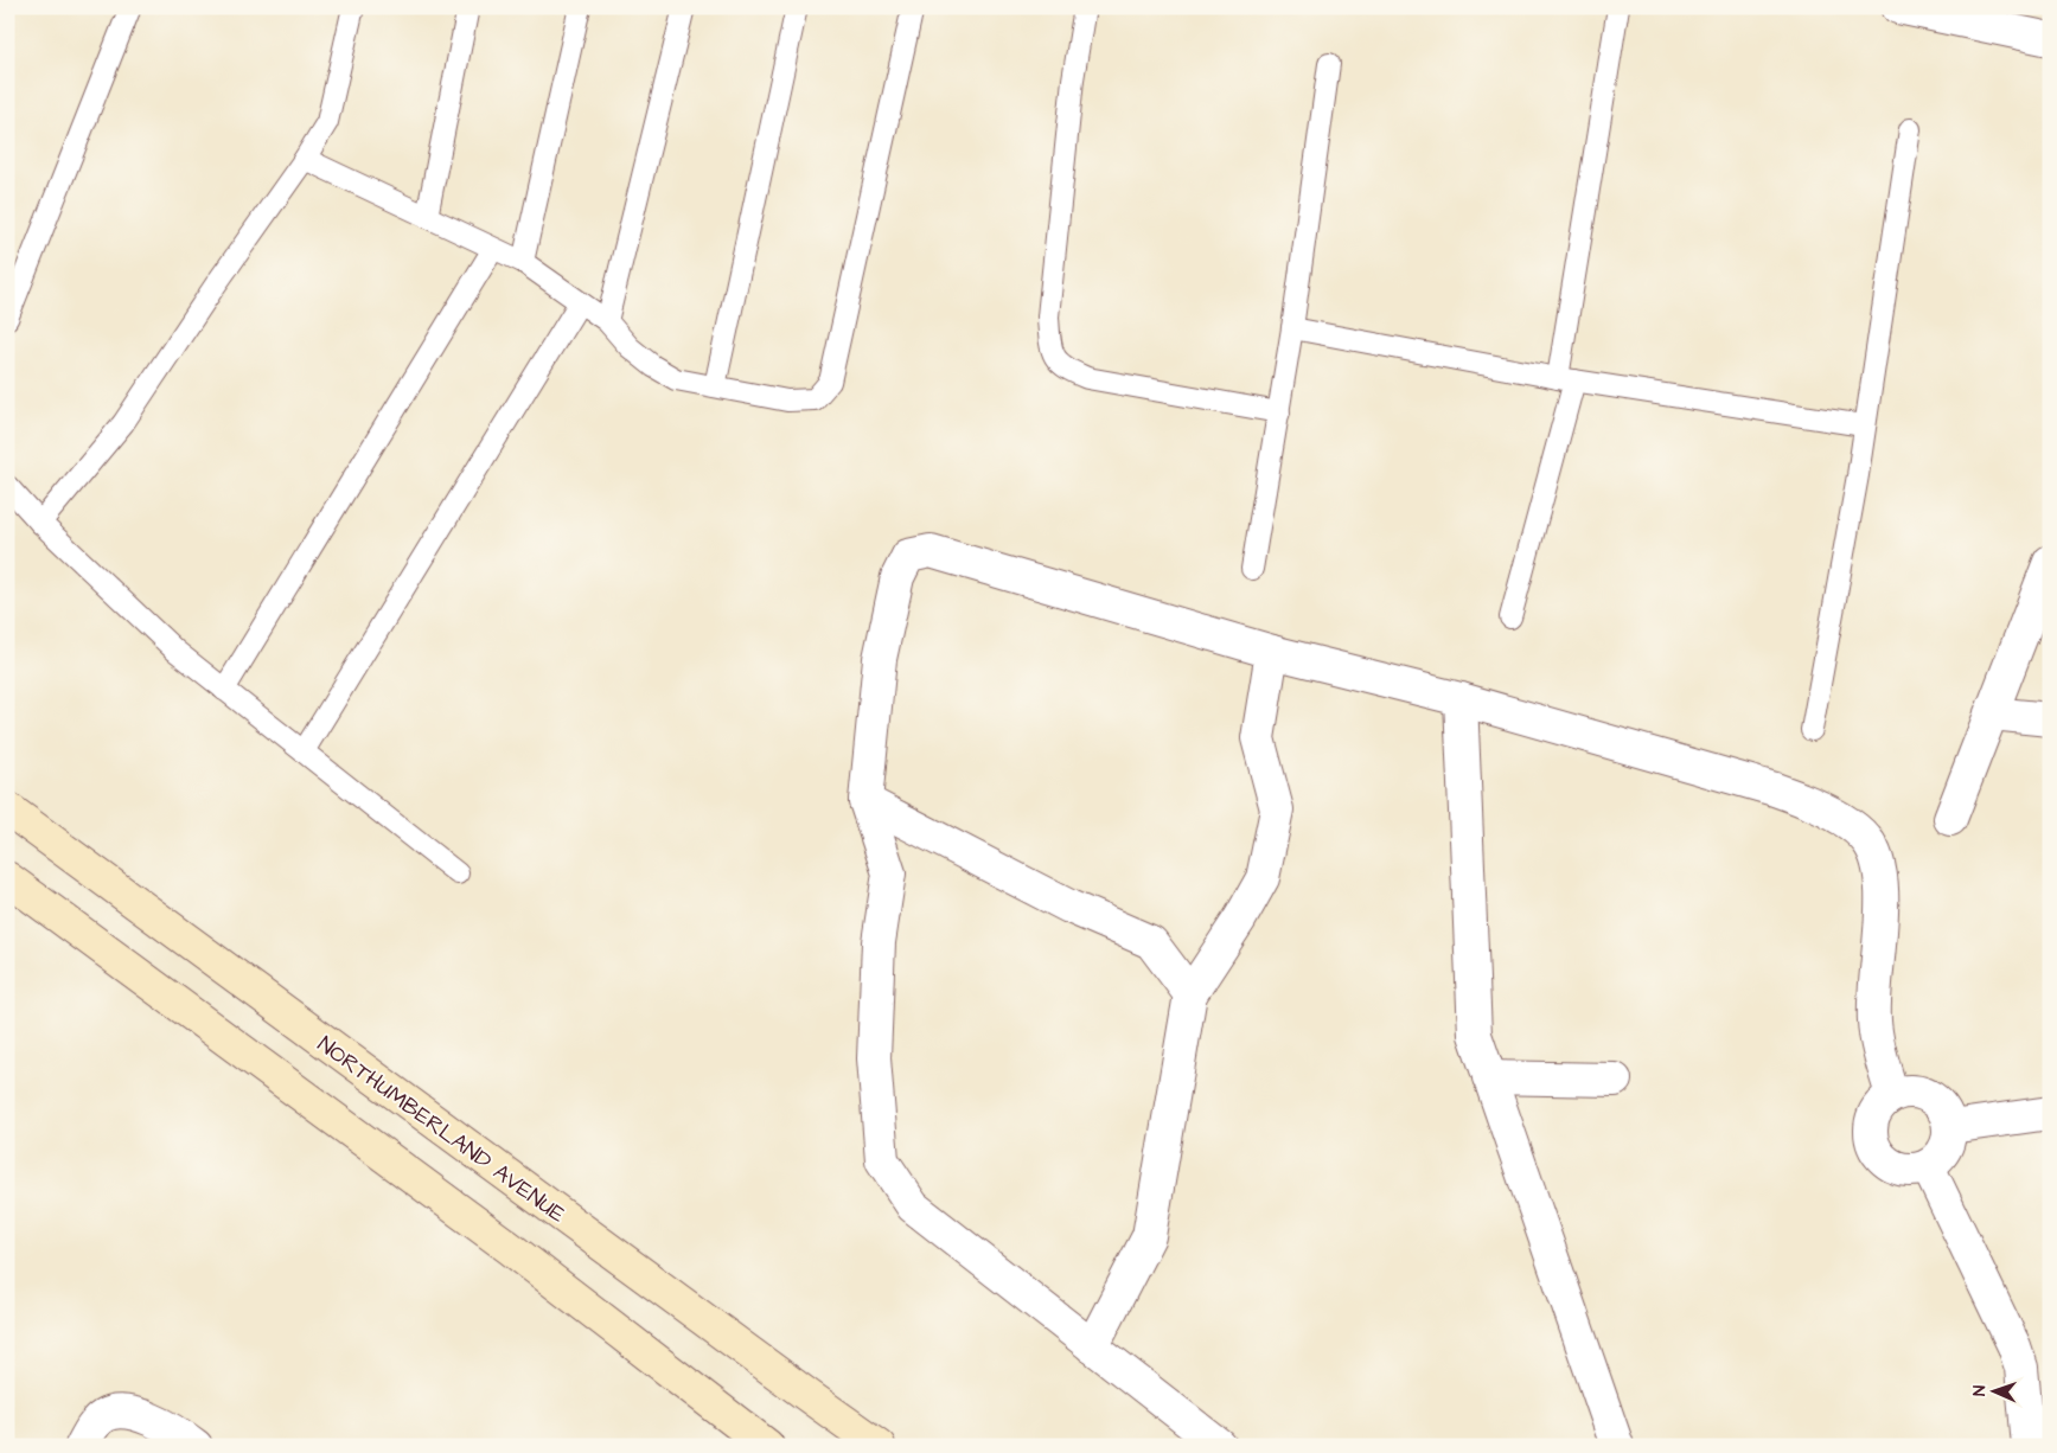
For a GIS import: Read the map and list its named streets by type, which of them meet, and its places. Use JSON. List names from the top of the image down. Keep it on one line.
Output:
{"streets":{"main road":["NORTHUMBERLAND AVENUE"]},"north":"left"}
